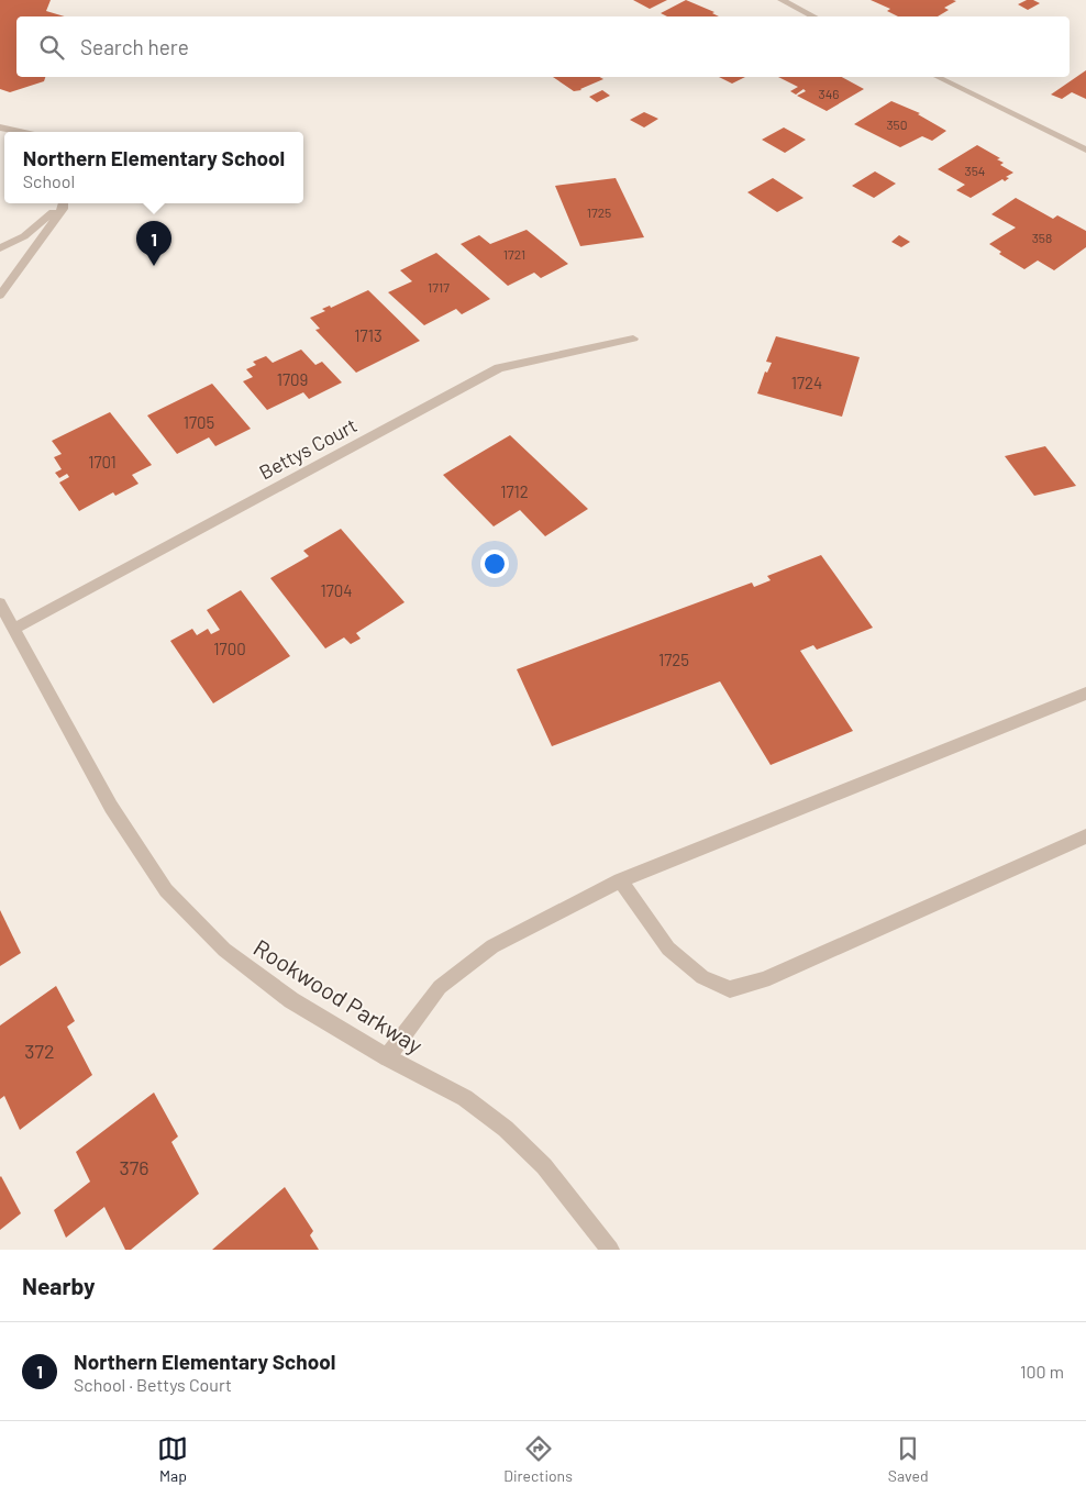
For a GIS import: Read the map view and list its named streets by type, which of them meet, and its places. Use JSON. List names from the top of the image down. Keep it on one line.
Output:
{"streets":{"street":["Bettys Court","Rookwood Parkway"]},"crossings":[["Bettys Court","Rookwood Parkway"]],"house_numbers":["346","350","354","1725","358","1721","1717","1713","1709","1724","1705","1701","1712","1704","1700","1725","372","376"],"page":{"search":"Search here","popup":["Northern Elementary School","School"],"pins":"1","heading":"Nearby","list":[{"mark":"1","name":"Northern Elementary School","note":"School · Bettys Court","value":"100 m"}],"nav":["Map","Directions","Saved"]}}
